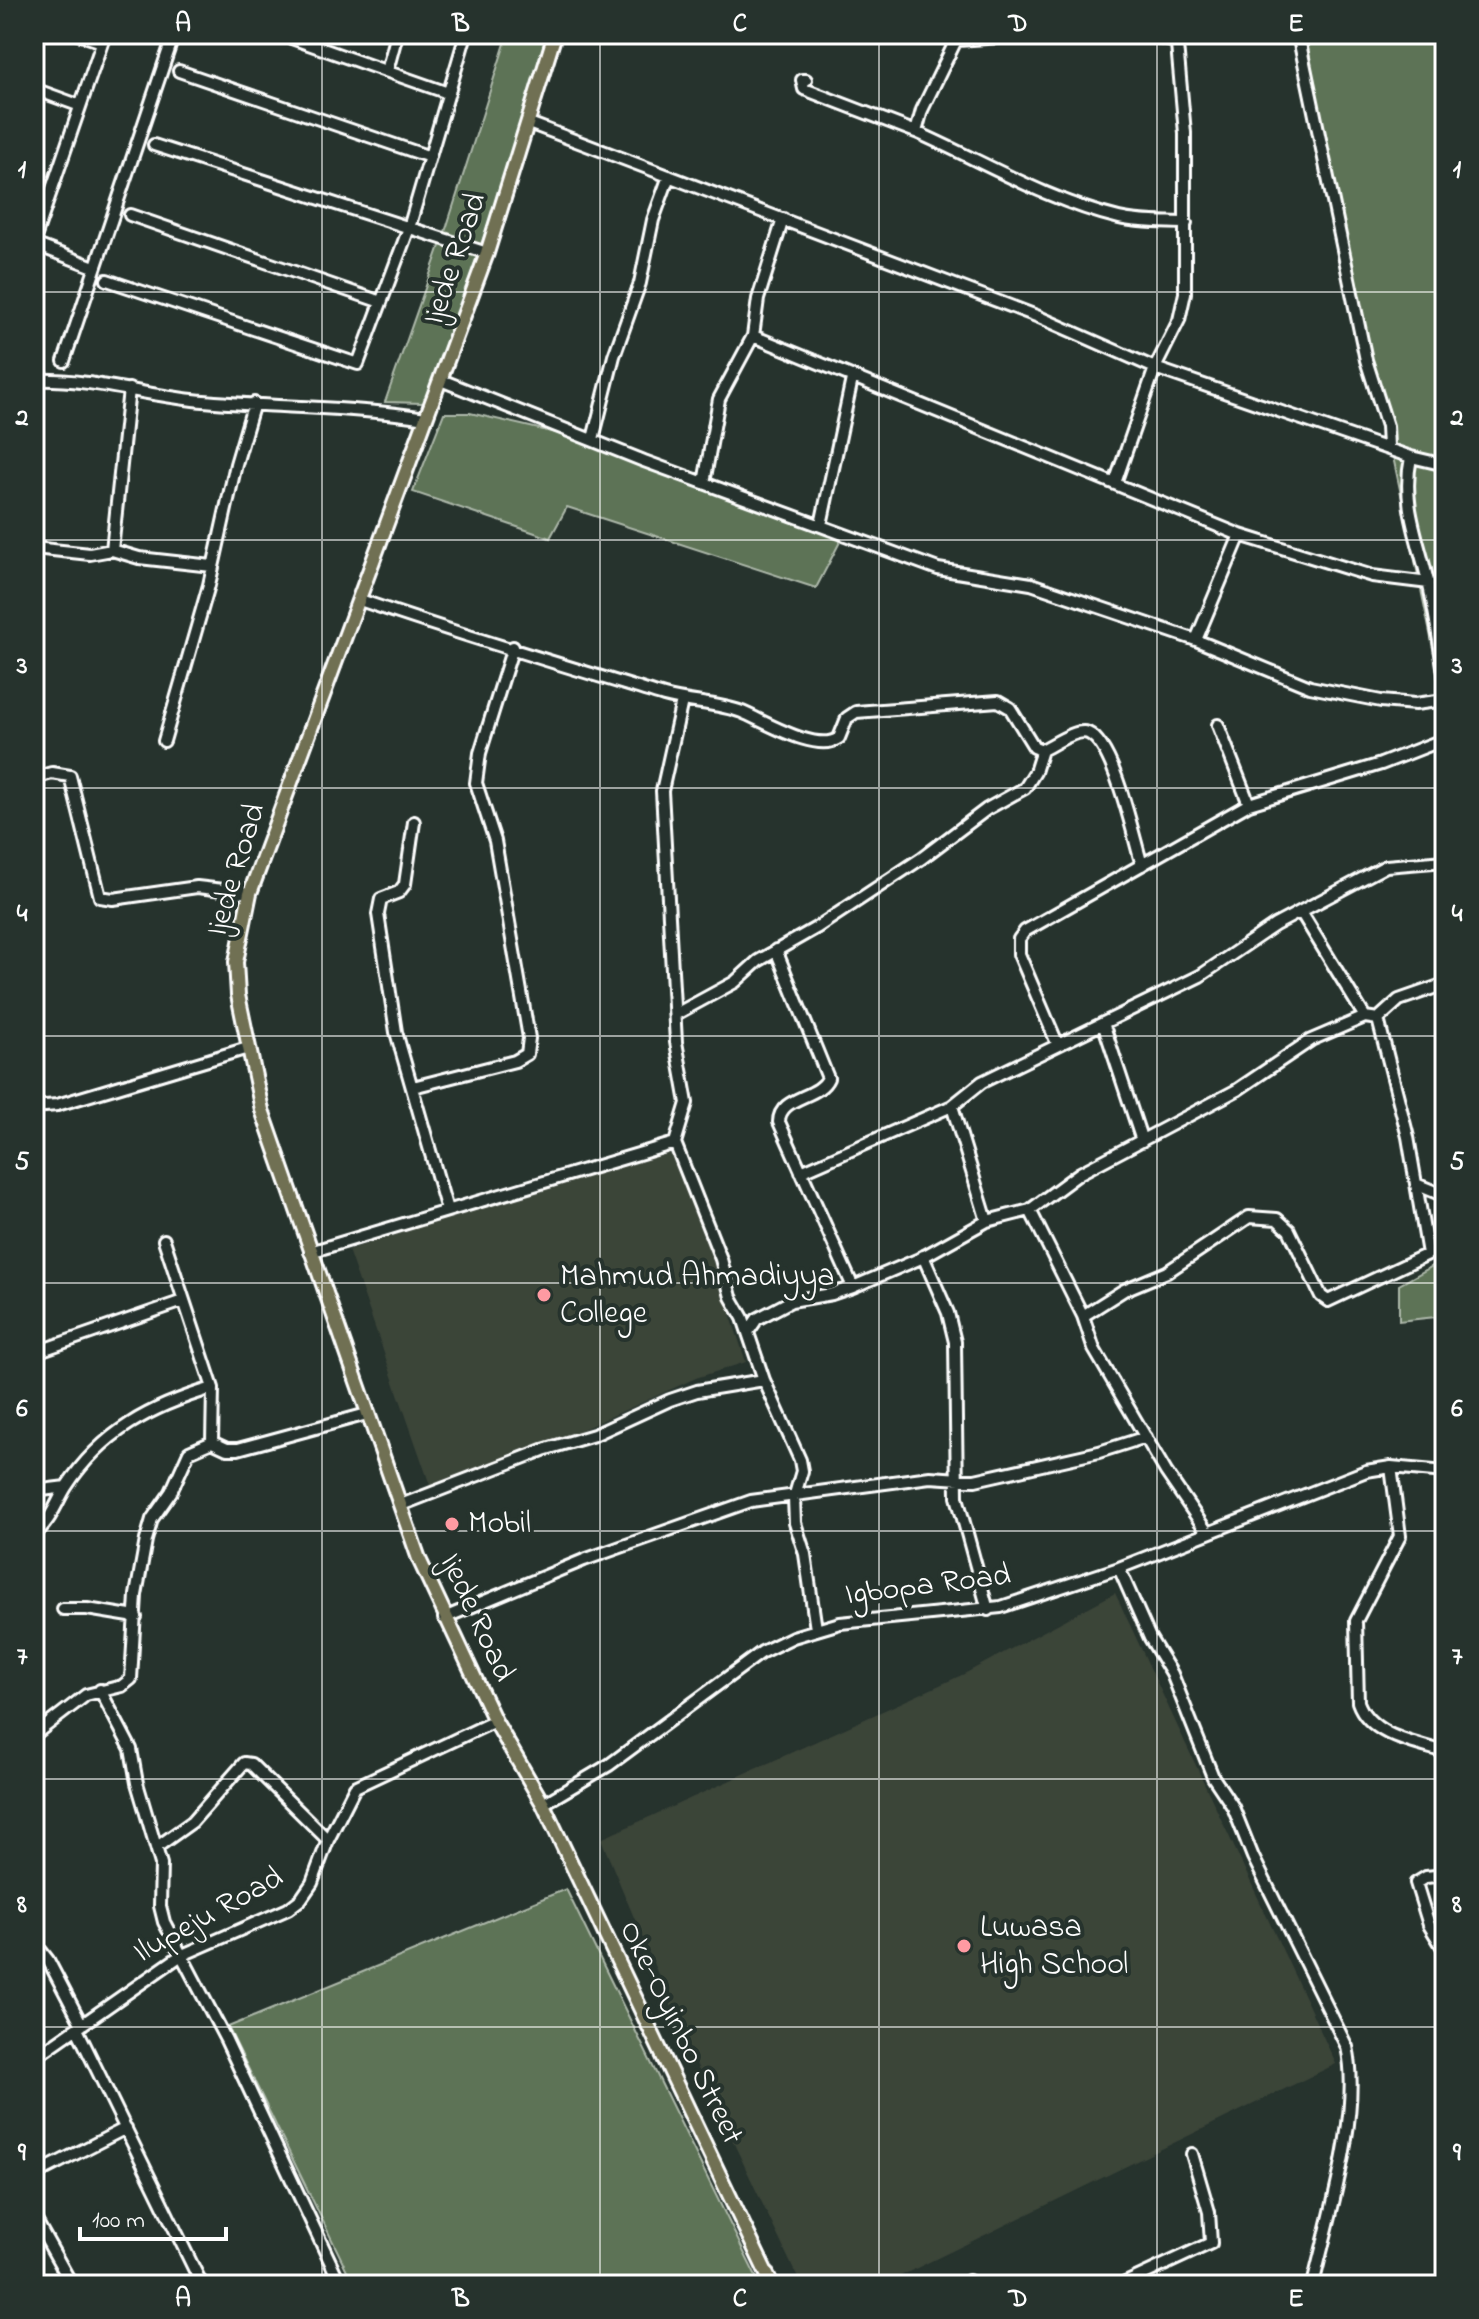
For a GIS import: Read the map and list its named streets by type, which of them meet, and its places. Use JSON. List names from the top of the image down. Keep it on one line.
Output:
{"streets":{"main road":["Ijede Road","Oke-Oyinbo Street"],"street":["Igbopa Road","Ilupeju Road"]},"crossings":[["Ijede Road","Igbopa Road"],["Ijede Road","Ilupeju Road"],["Ijede Road","Oke-Oyinbo Street"],["Igbopa Road","Oke-Oyinbo Street"]],"places":["Mahmud Ahmadiyya College","Mobil","Luwasa High School"],"scale_bar":"100 m","grid":{"columns":["A","B","C","D","E"],"rows":["1","2","3","4","5","6","7","8","9"]}}
